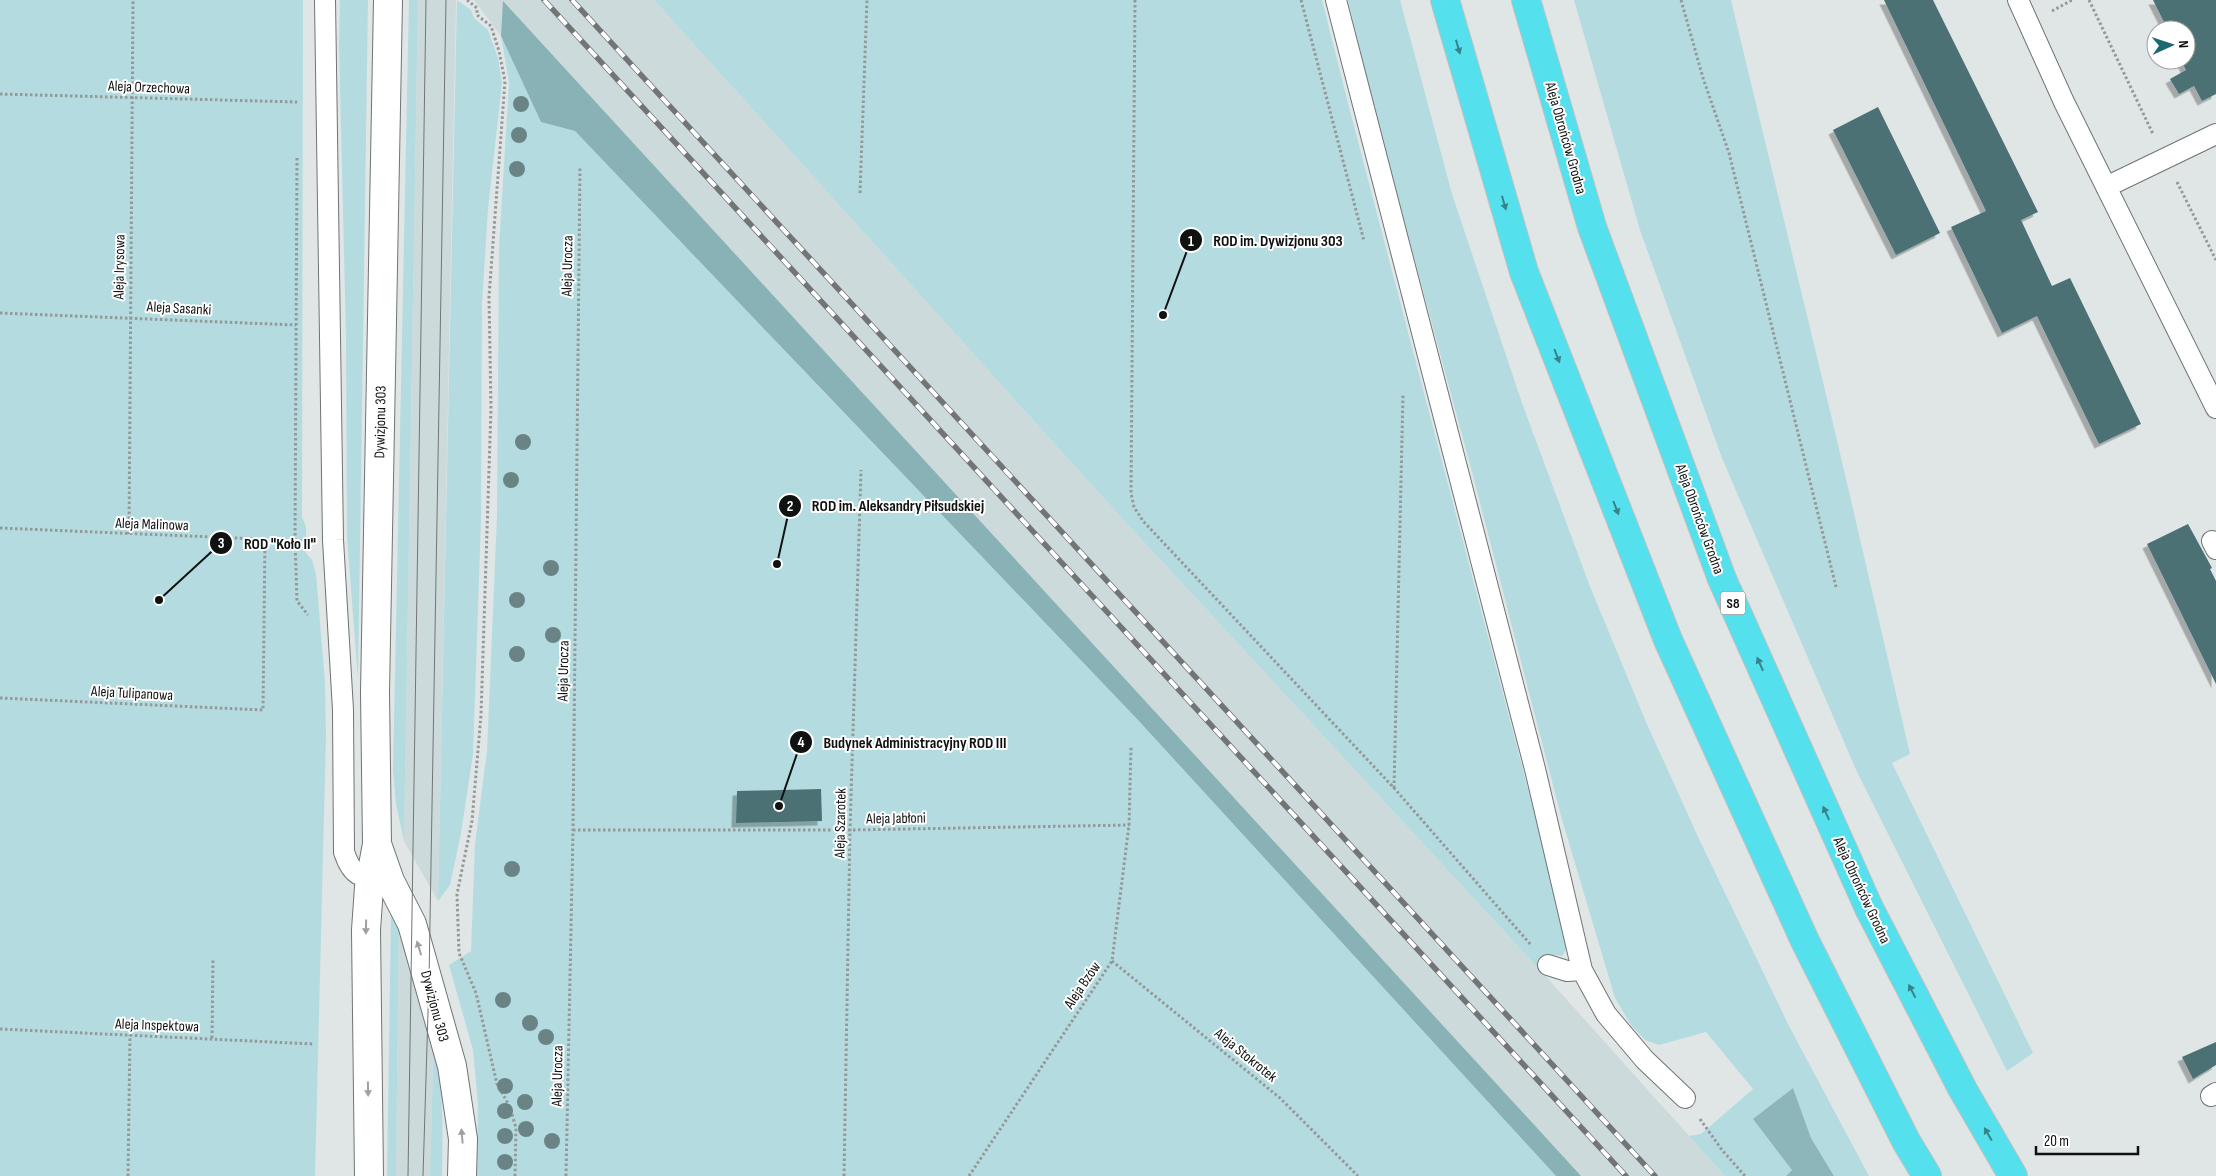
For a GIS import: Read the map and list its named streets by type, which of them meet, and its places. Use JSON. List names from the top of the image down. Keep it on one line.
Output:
{"streets":{"highway":["Aleja Obrońców Grodna","S8"],"street":["Dywizjonu 303"],"path":["Aleja Orzechowa","Aleja Urocza","Aleja Irysowa","Aleja Sasanki","Aleja Malinowa","Aleja Tulipanowa","Aleja Jabłoni","Aleja Szarotek","Aleja Bzów","Aleja Inspektowa","Aleja Stokrotek"]},"crossings":[["Aleja Orzechowa","Aleja Irysowa"],["Aleja Urocza","Aleja Jabłoni"],["Aleja Irysowa","Aleja Sasanki"],["Aleja Irysowa","Aleja Malinowa"],["Aleja Malinowa","Aleja Tulipanowa"],["Aleja Jabłoni","Aleja Szarotek"],["Aleja Jabłoni","Aleja Bzów"],["Aleja Bzów","Aleja Stokrotek"]],"places":["ROD im. Dywizjonu 303","ROD im. Aleksandry Piłsudskiej","ROD \"Koło II\"","Budynek Administracyjny ROD III"],"scale_bar":"20 m","north":"right"}
